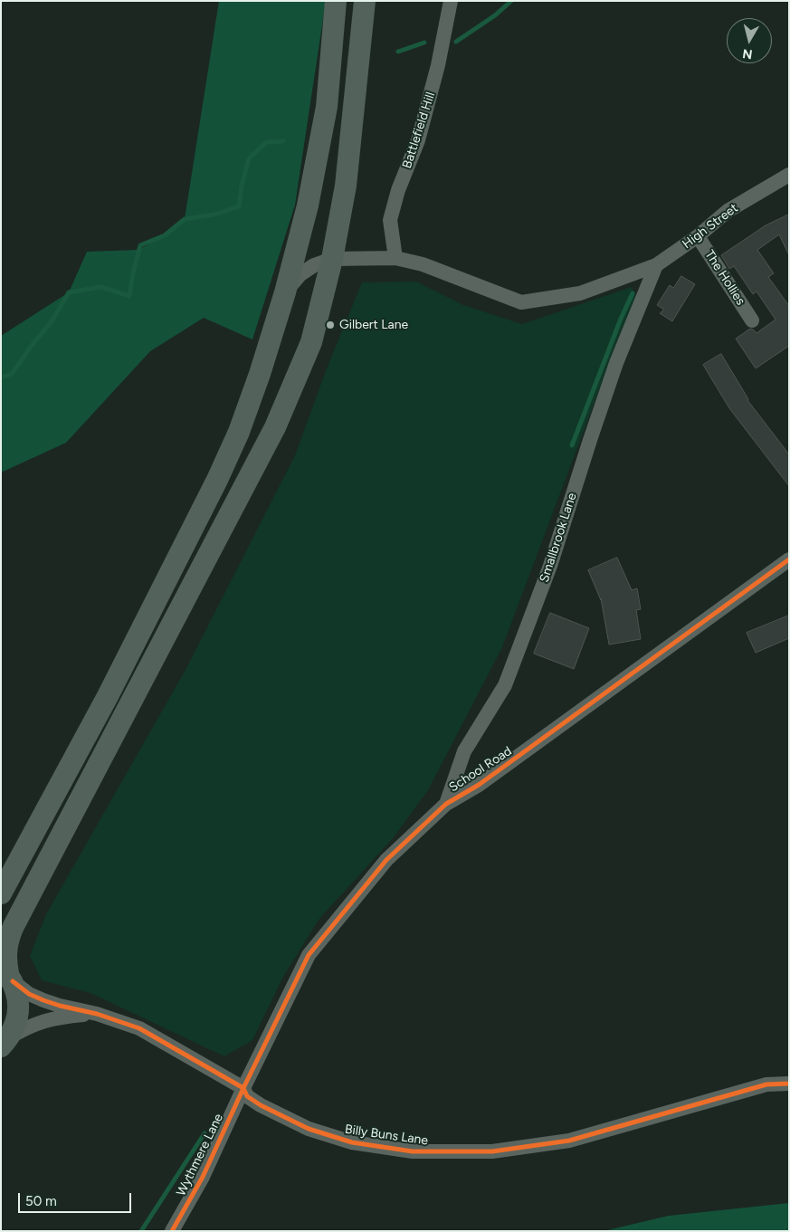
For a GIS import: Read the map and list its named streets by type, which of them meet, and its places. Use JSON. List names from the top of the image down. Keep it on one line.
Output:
{"streets":{"street":["Battlefield Hill","High Street","The Hollies","Smallbrook Lane","School Road","Billy Buns Lane","Wythmere Lane"]},"crossings":[["High Street","The Hollies"],["High Street","Smallbrook Lane"],["Smallbrook Lane","School Road"],["School Road","Billy Buns Lane"],["School Road","Wythmere Lane"],["Billy Buns Lane","Wythmere Lane"]],"places":["Gilbert Lane"],"scale_bar":"50 m","north":"bottom"}
